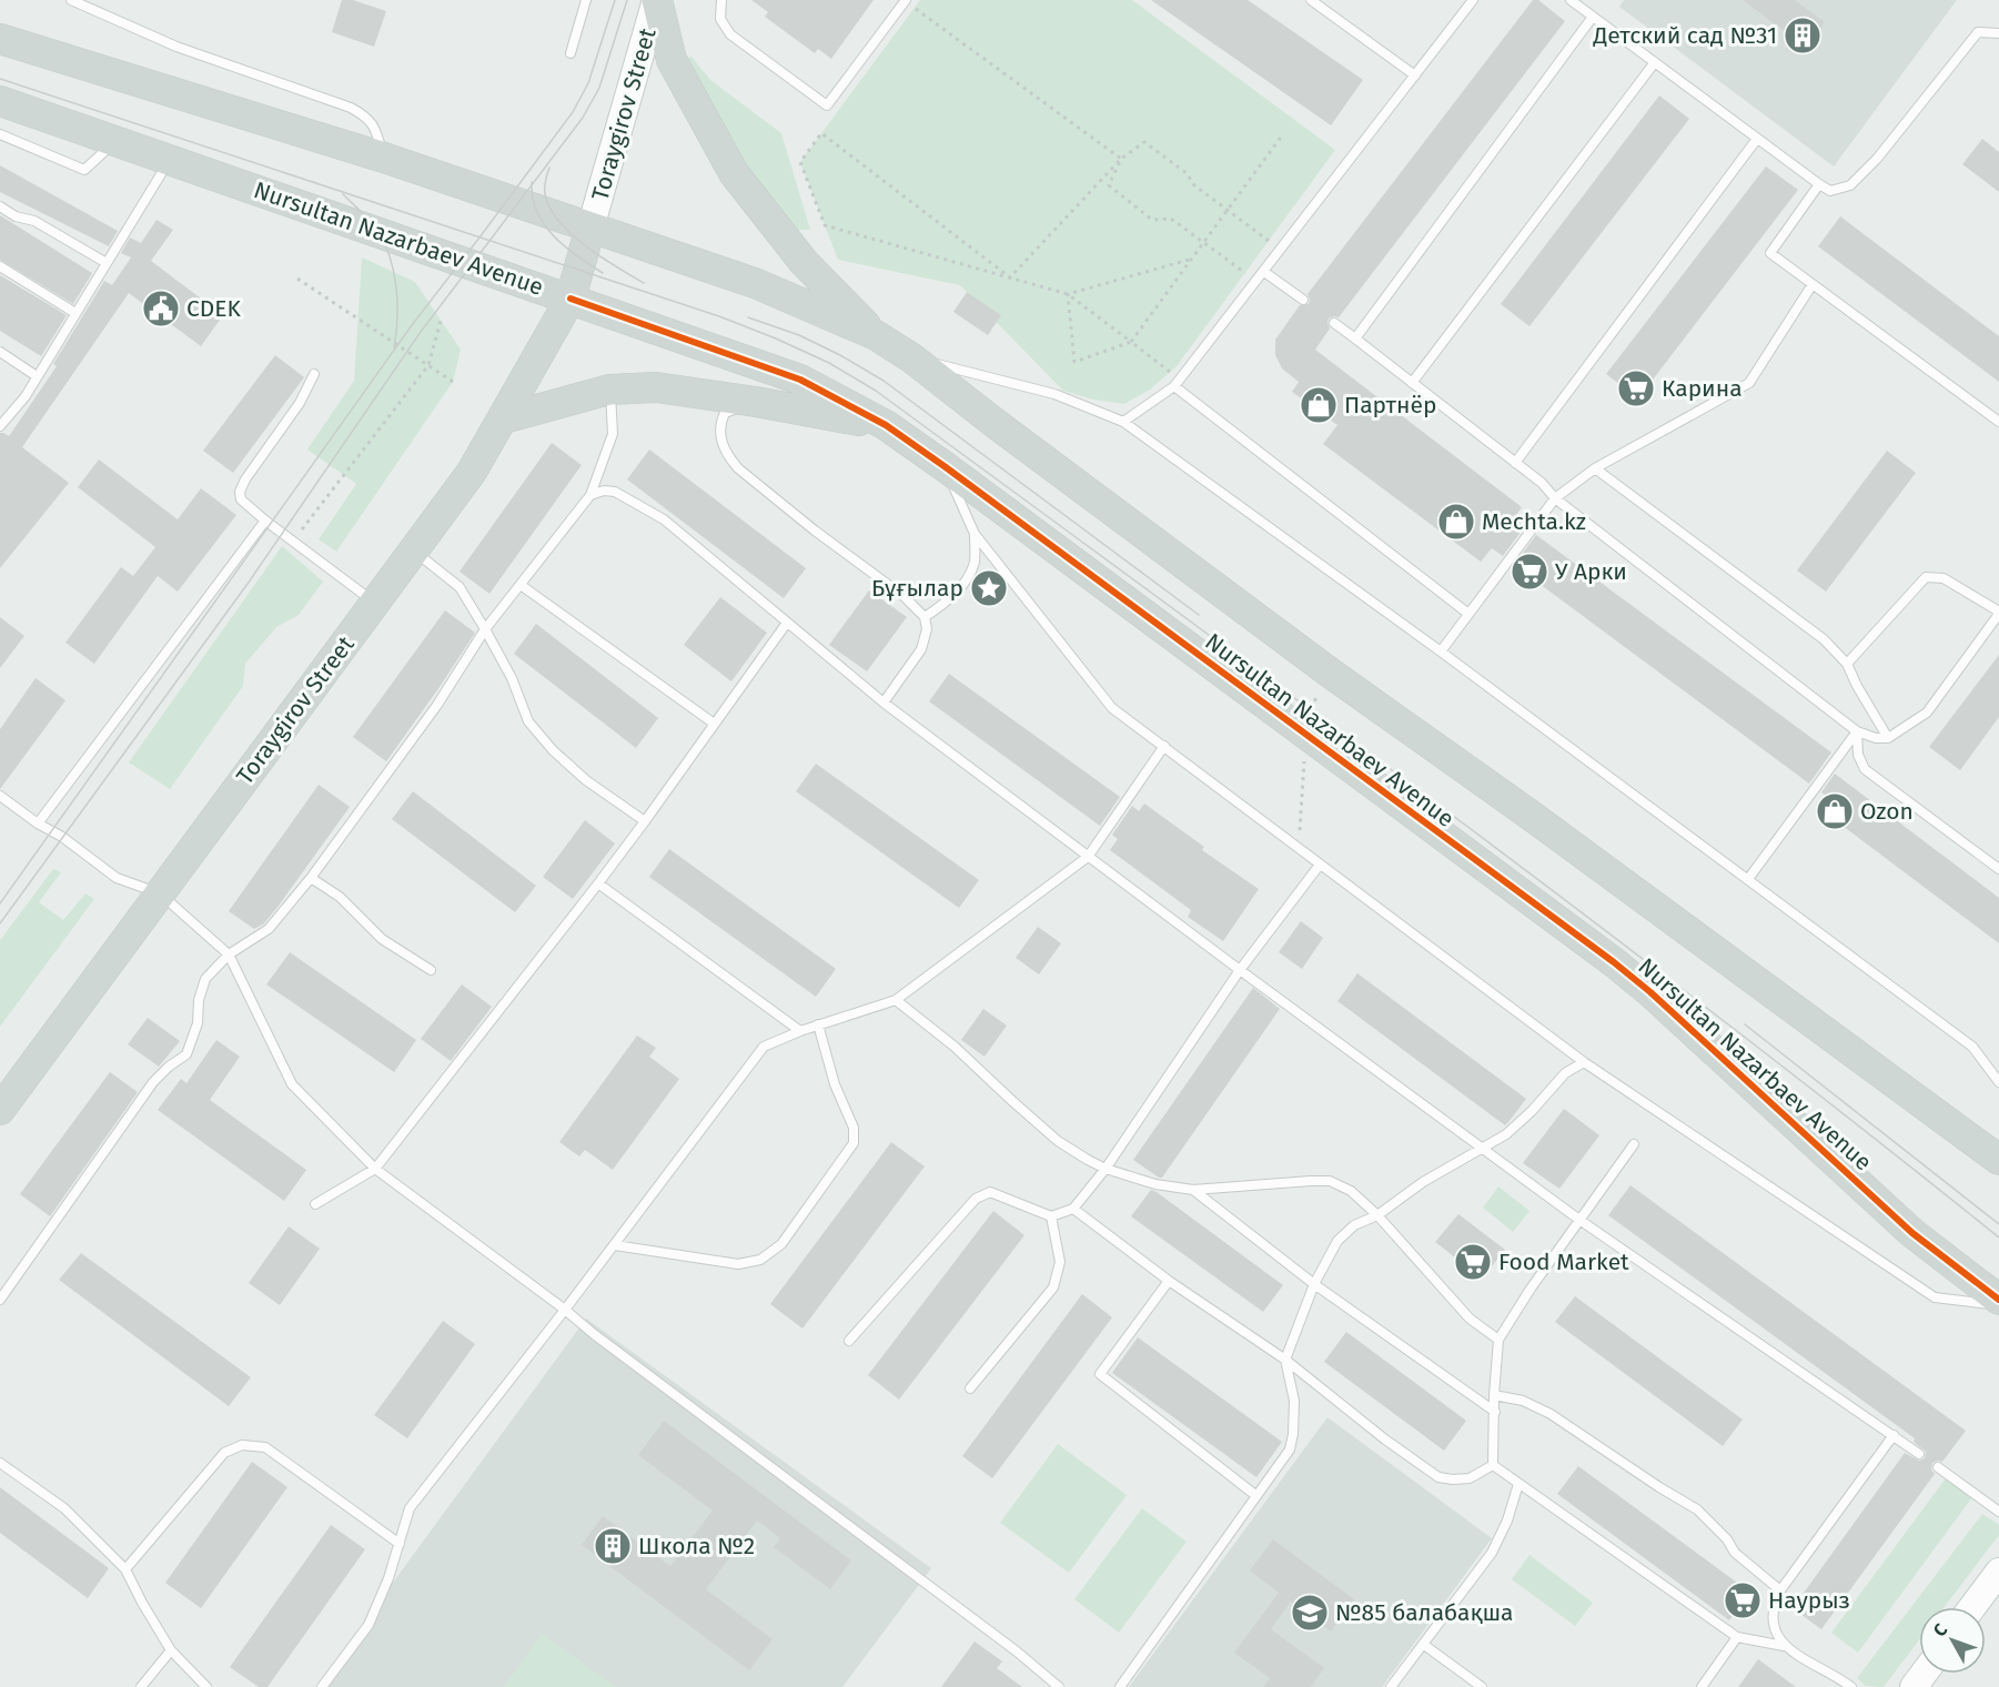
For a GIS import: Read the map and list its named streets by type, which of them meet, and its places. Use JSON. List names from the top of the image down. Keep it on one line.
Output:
{"streets":{"main road":["Toraygirov Street","Nursultan Nazarbaev Avenue"]},"crossings":[["Toraygirov Street","Nursultan Nazarbaev Avenue"]],"places":{"building":["Детский сад №31","Школа №2"],"public building":["CDEK"],"supermarket":["Карина","У Арки","Food Market","Наурыз"],"shop":["Партнёр","Mechta.kz","Ozon"],"place":["Бұғылар"],"school or university":["№85 балабақша"]},"north":"top left"}
